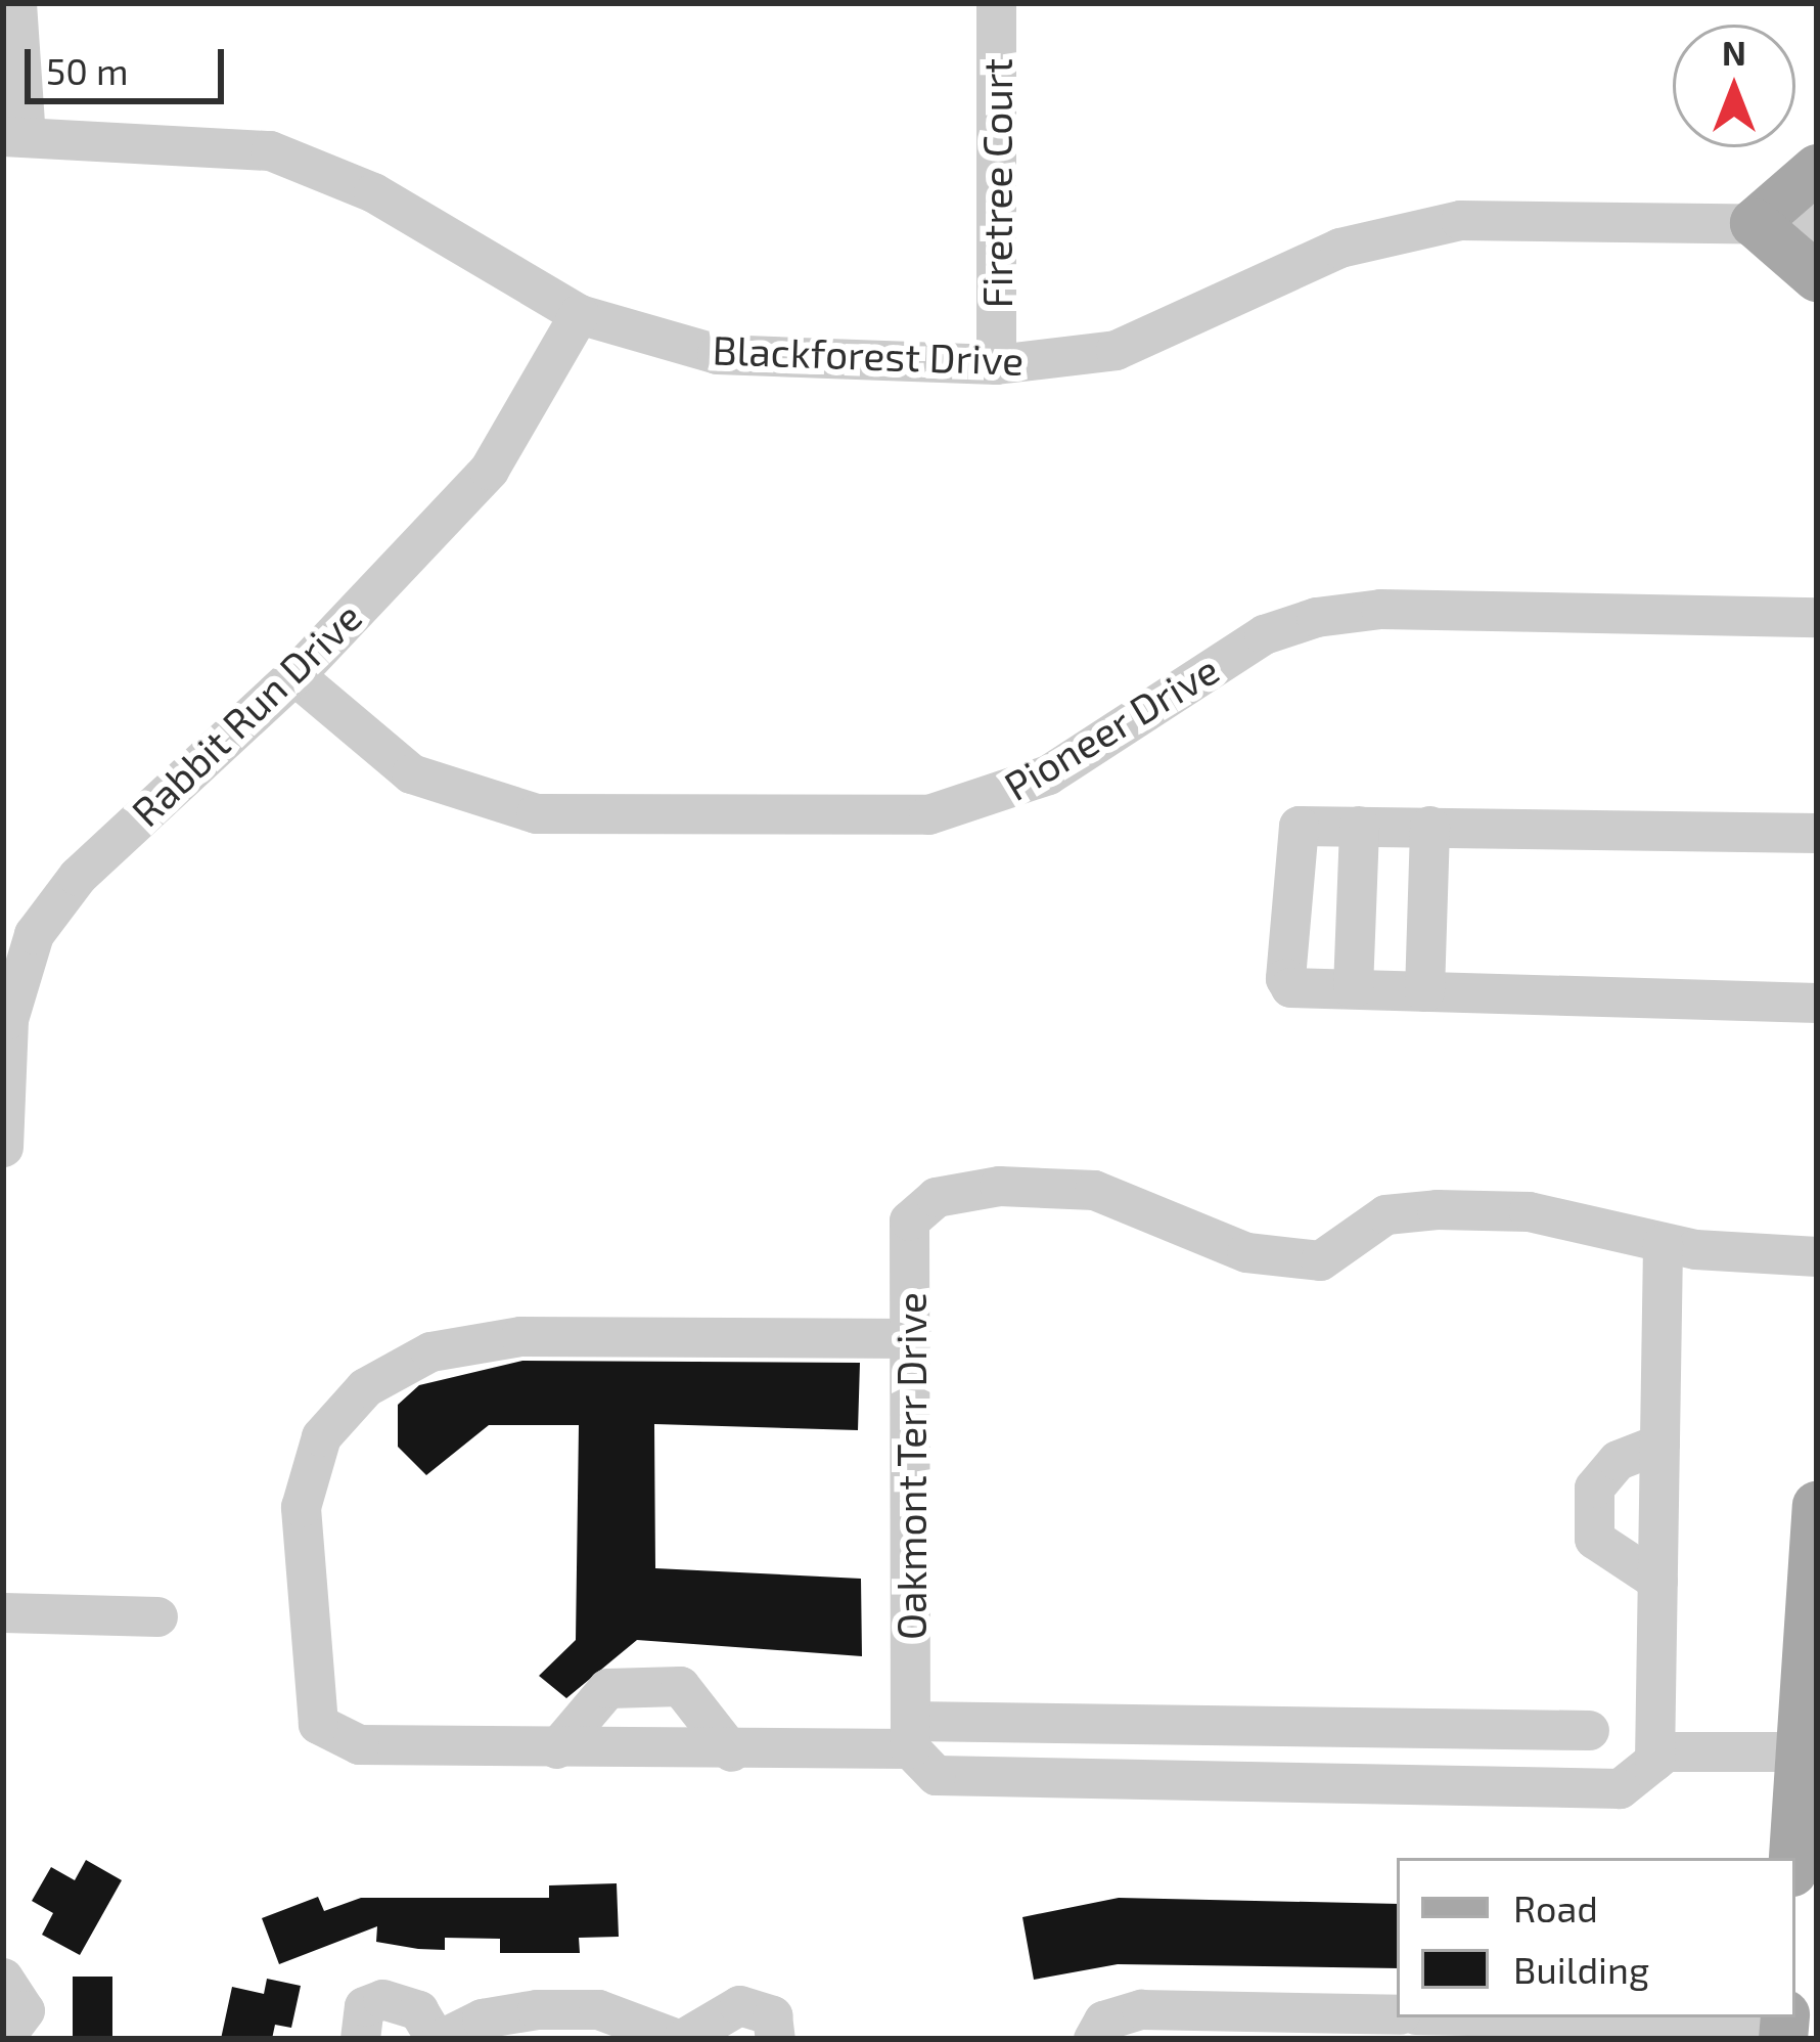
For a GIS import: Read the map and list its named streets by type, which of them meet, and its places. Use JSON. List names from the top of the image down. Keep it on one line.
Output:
{"streets":{"street":["Firetree Court","Blackforest Drive","Rabbit Run Drive","Pioneer Drive","Oakmont Terr Drive"]},"crossings":[["Firetree Court","Blackforest Drive"],["Blackforest Drive","Rabbit Run Drive"],["Rabbit Run Drive","Pioneer Drive"]],"legend":["Road","Building"],"scale_bar":"50 m","north":"top"}
